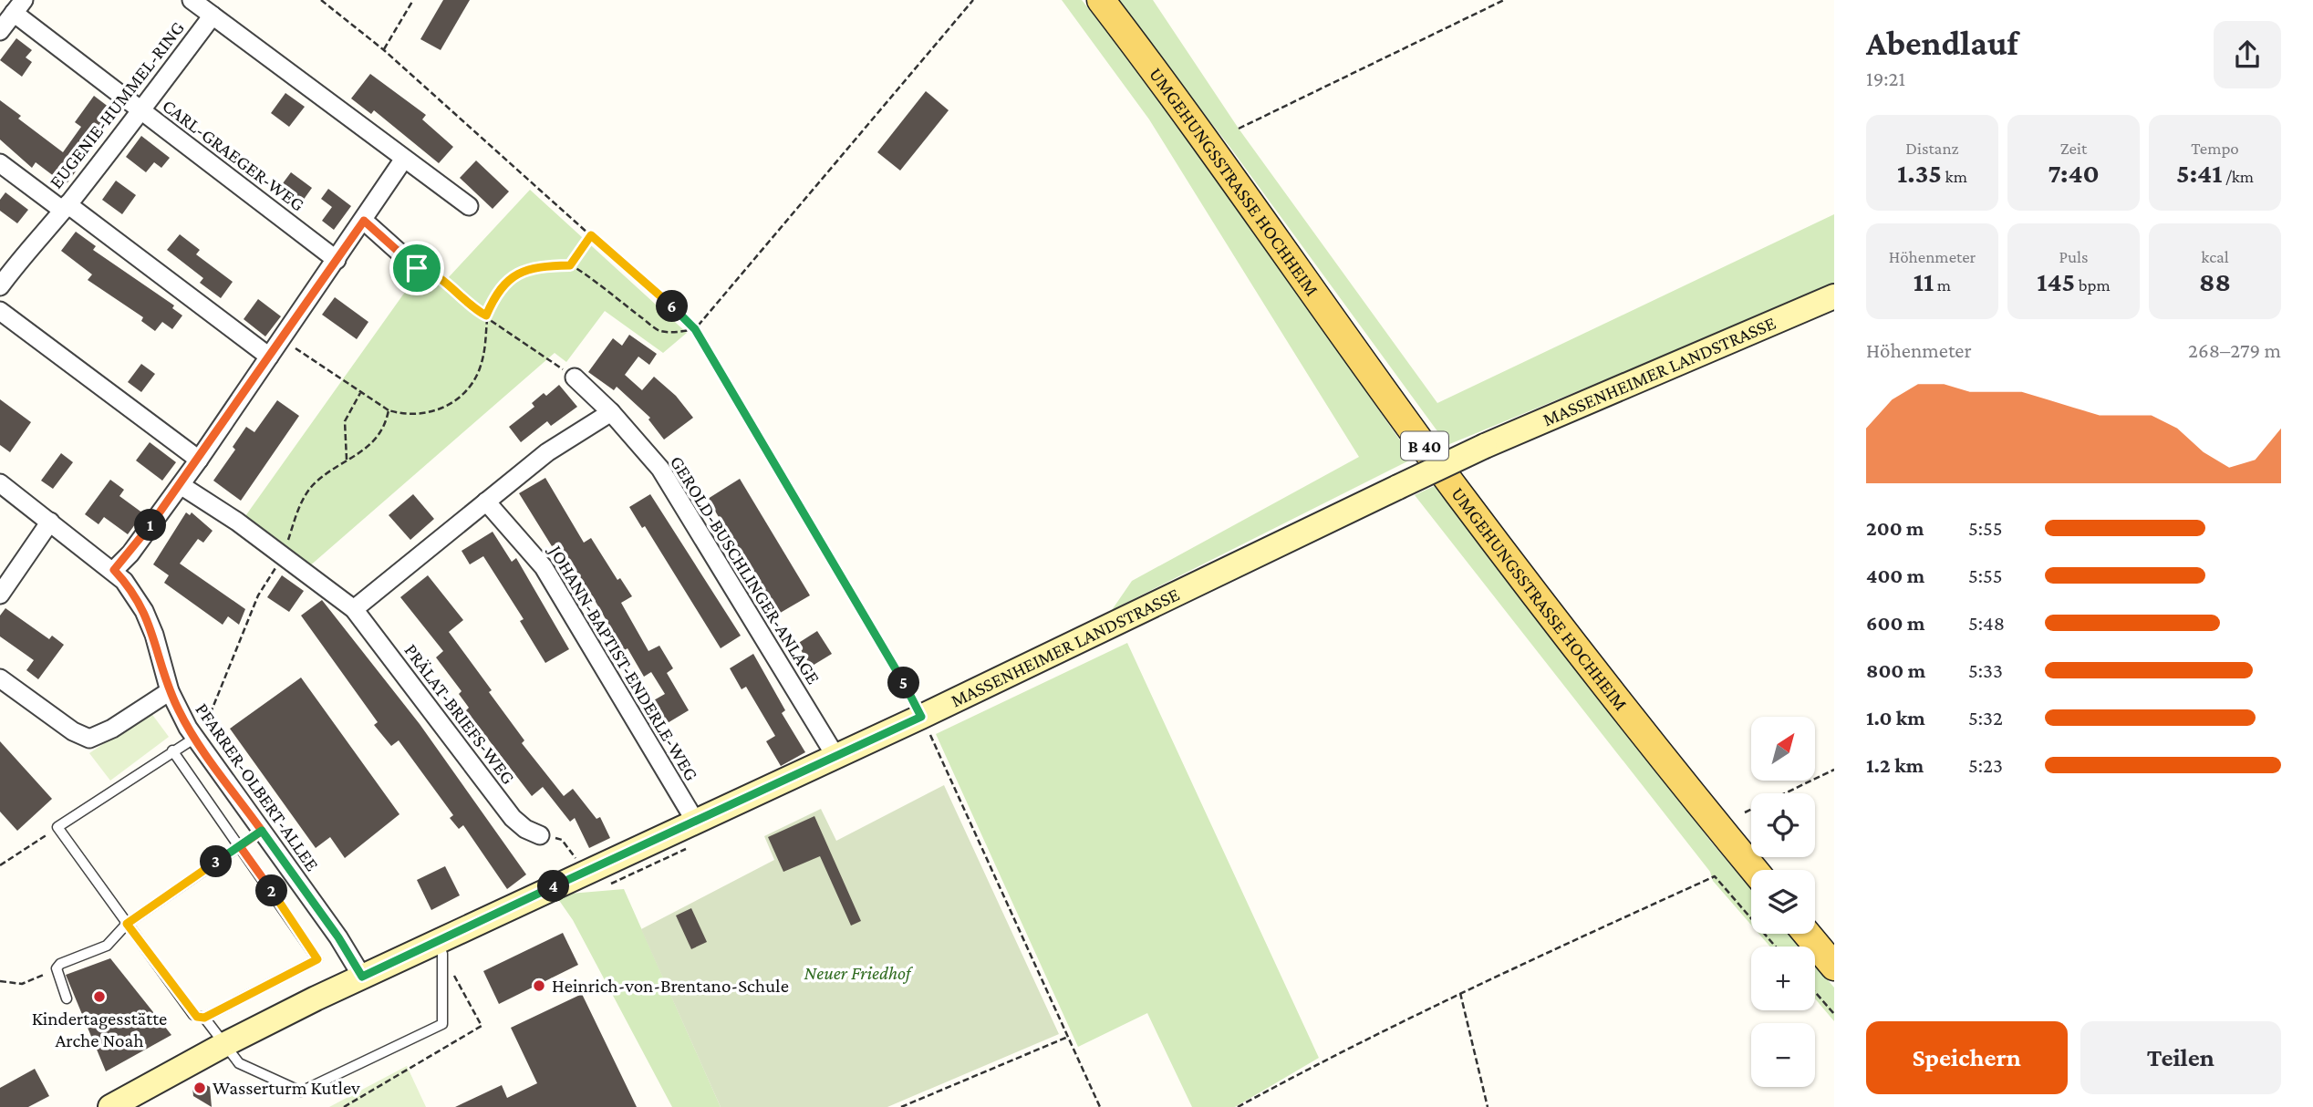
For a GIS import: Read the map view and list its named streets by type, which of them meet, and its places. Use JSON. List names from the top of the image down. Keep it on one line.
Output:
{"streets":{"main road":["UMGEHUNGSSTRASSE HOCHHEIM","B 40"],"street":["EUGENIE-HUMMEL-RING","CARL-GRAEGER-WEG","MASSENHEIMER LANDSTRASSE","GEROLD-BUSCHLINGER-ANLAGE","JOHANN-BAPTIST-ENDERLE-WEG","PRÄLAT-BRIEFS-WEG","PFARRER-OLBERT-ALLEE"]},"crossings":[["EUGENIE-HUMMEL-RING","CARL-GRAEGER-WEG"],["MASSENHEIMER LANDSTRASSE","GEROLD-BUSCHLINGER-ANLAGE"],["MASSENHEIMER LANDSTRASSE","JOHANN-BAPTIST-ENDERLE-WEG"],["MASSENHEIMER LANDSTRASSE","PFARRER-OLBERT-ALLEE"]],"parks":["Neuer Friedhof"],"places":["Heinrich-von-Brentano-Schule","Kindertagesstätte Arche Noah","Wasserturm Kutlev"],"north":"top right","page":{"heading":["Abendlauf","19:21"],"stats":[["Distanz","1.35 km"],["Zeit","7:40"],["Tempo","5:41 /km"],["Höhenmeter","11 m"],["Puls","145 bpm"],["kcal","88"]],"pins":["6","1","5","3","4","2"],"chart":["Höhenmeter","268–279 m"],"list":[{"name":"200 m","note":"5:55"},{"name":"400 m","note":"5:55"},{"name":"600 m","note":"5:48"},{"name":"800 m","note":"5:33"},{"name":"1.0 km","note":"5:32"},{"name":"1.2 km","note":"5:23"}],"map_buttons":["+","−"],"buttons":["Speichern","Teilen"]}}
